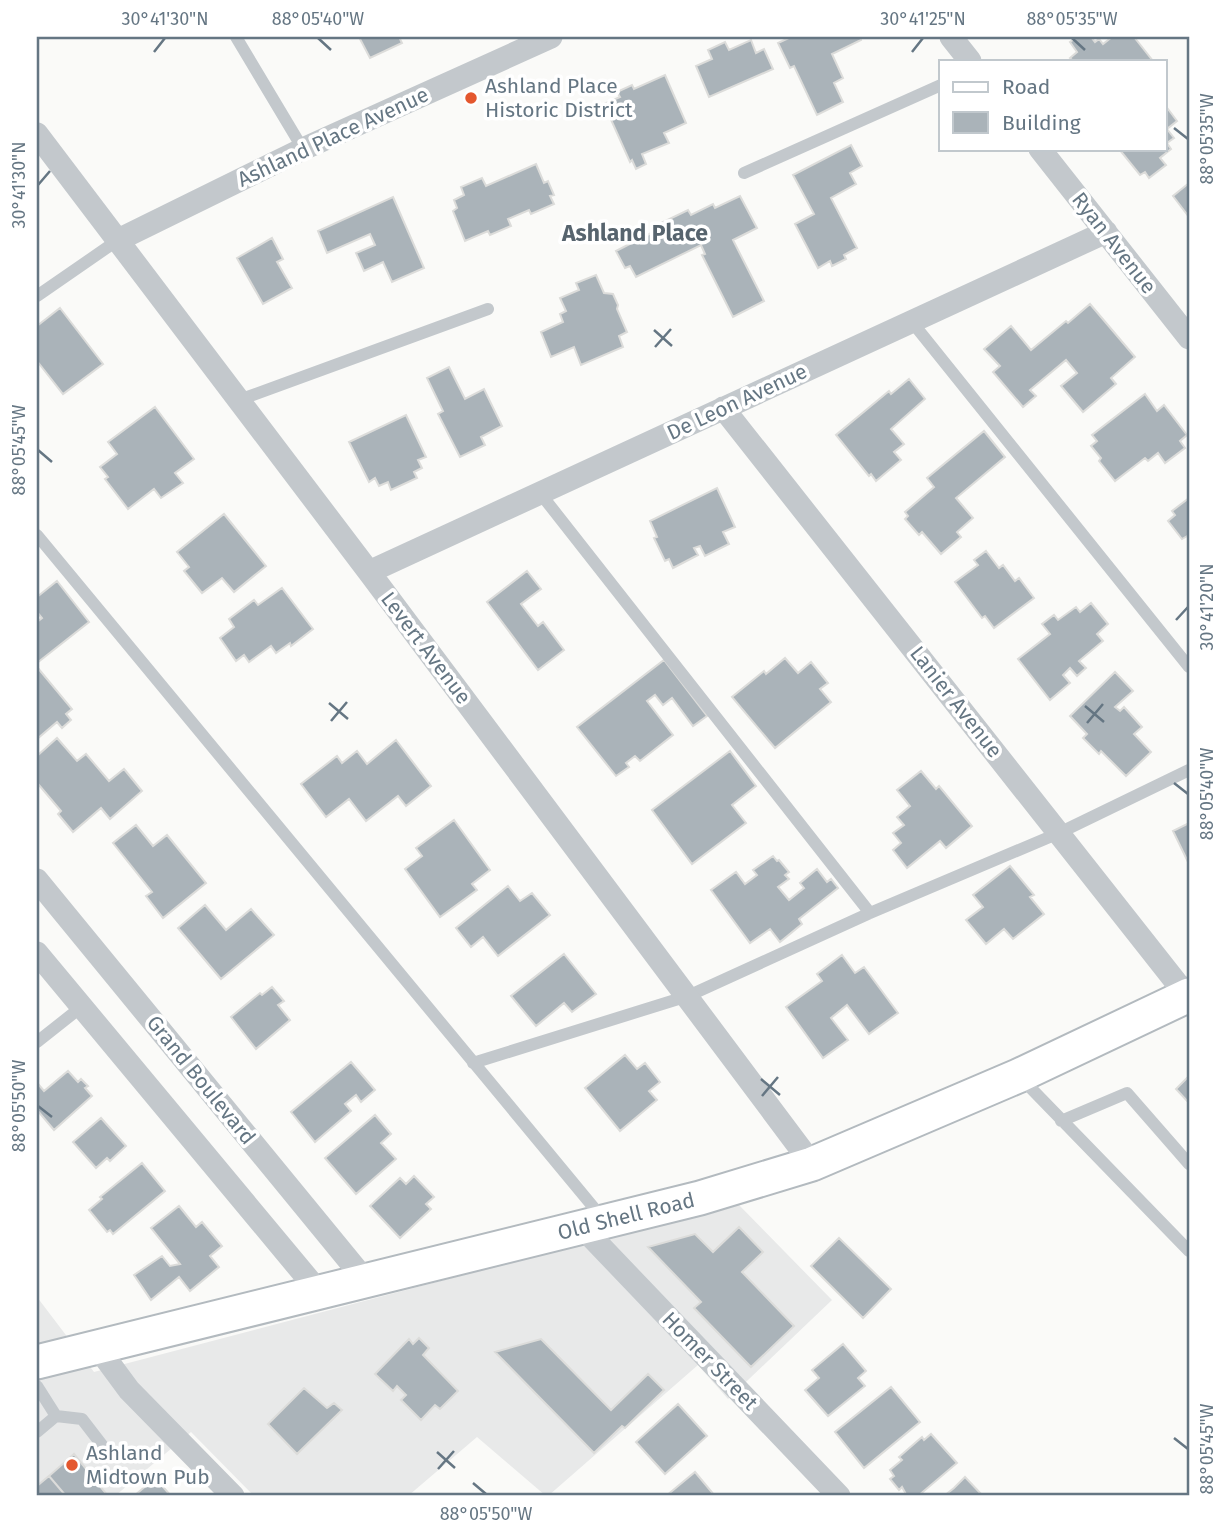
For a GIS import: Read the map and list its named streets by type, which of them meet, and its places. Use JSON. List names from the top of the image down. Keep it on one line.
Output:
{"streets":{"street":["Ashland Place Avenue","Ryan Avenue","De Leon Avenue","Levert Avenue","Lanier Avenue","Grand Boulevard","Old Shell Road","Homer Street"]},"crossings":[["Ashland Place Avenue","Levert Avenue"],["Ryan Avenue","De Leon Avenue"],["De Leon Avenue","Levert Avenue"],["De Leon Avenue","Lanier Avenue"],["Levert Avenue","Old Shell Road"],["Lanier Avenue","Old Shell Road"],["Grand Boulevard","Old Shell Road"],["Old Shell Road","Homer Street"]],"districts":["Ashland Place"],"places":["Ashland Place Historic District","Ashland Midtown Pub"],"legend":["Road","Building"],"coordinates":["30°41'30\"N","88°05'40\"W","30°41'25\"N","88°05'35\"W","88°05'45\"W","30°41'20\"N","88°05'50\"W"]}
